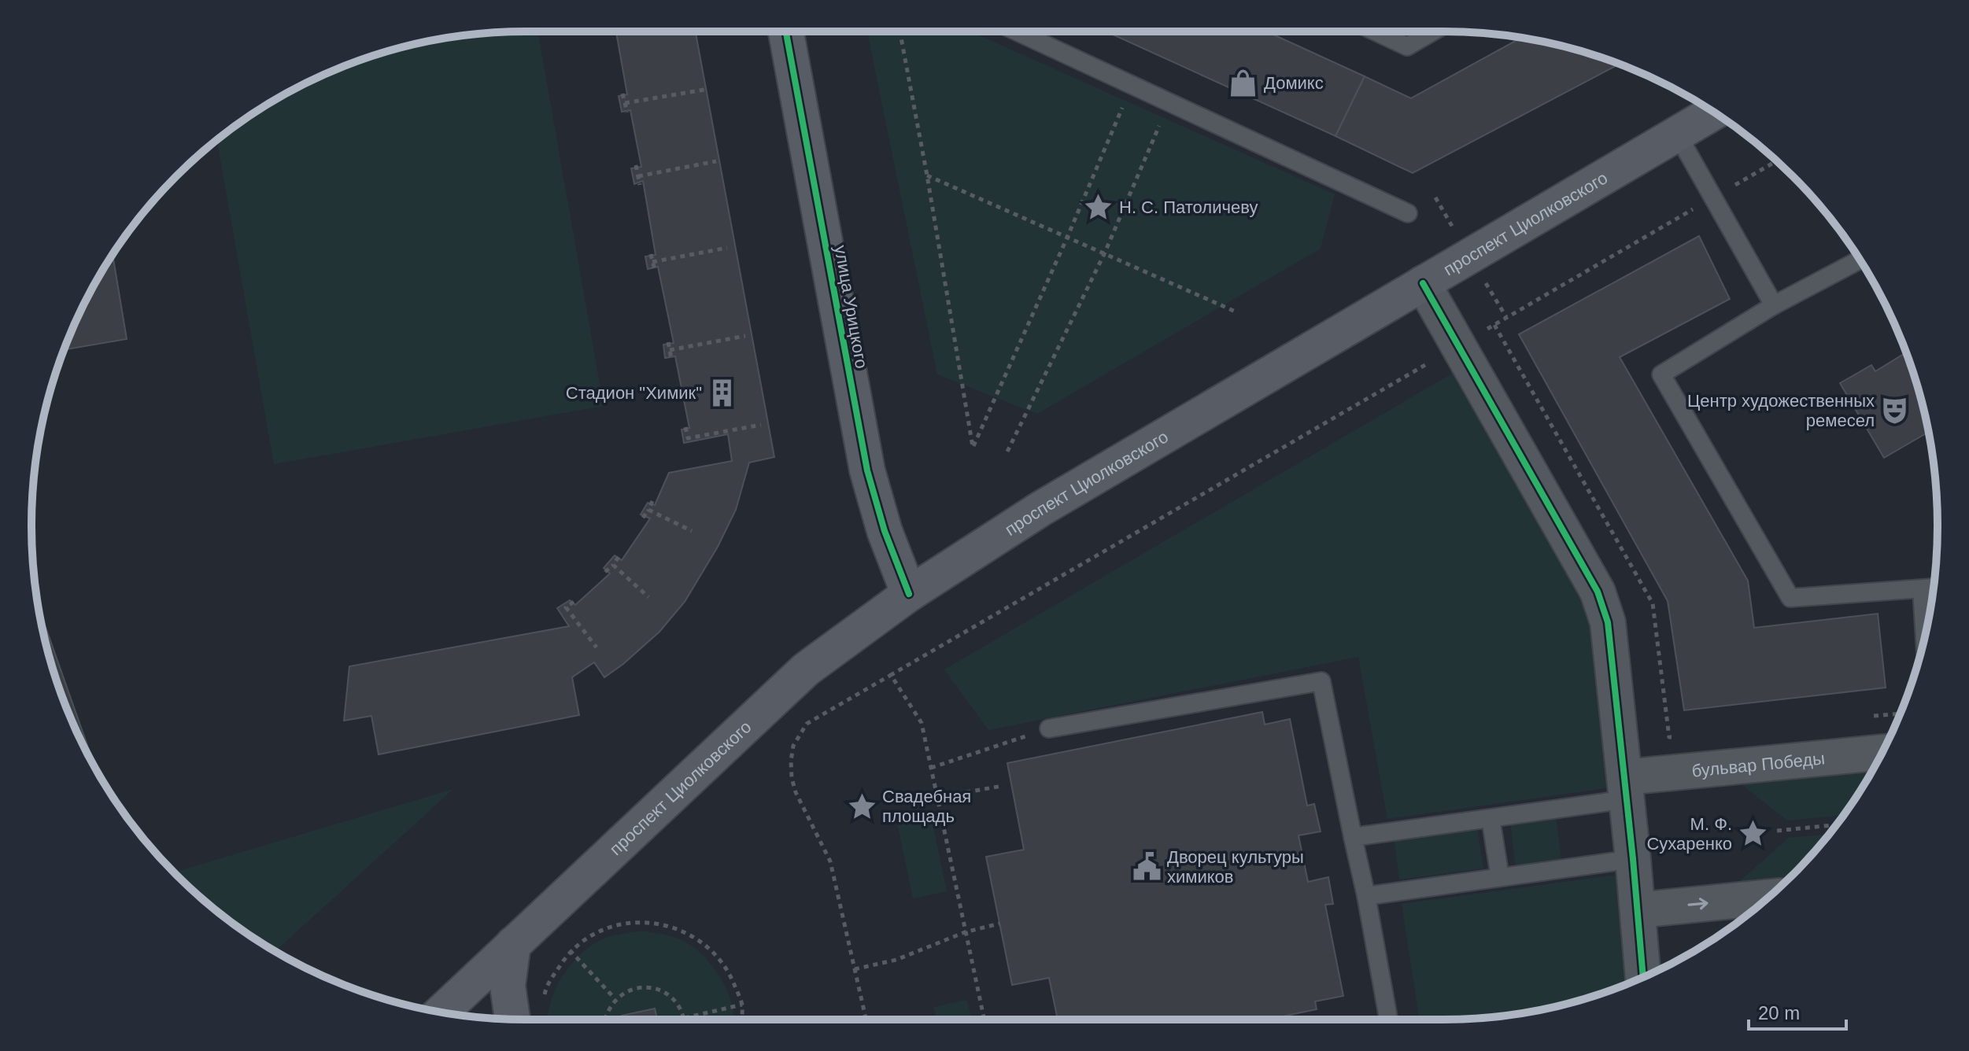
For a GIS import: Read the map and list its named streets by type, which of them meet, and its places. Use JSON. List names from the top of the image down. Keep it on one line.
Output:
{"streets":{"main road":["проспект Циолковского","улица Урицкого"],"street":["бульвар Победы"]},"crossings":[["проспект Циолковского","улица Урицкого"]],"places":{"shop":["Домикс"],"place":["Н. С. Патоличеву","Свадебная площадь","М. Ф. Сухаренко"],"building":["Стадион \"Химик\""],"theatre":["Центр художественных ремесел"],"public building":["Дворец культуры химиков"]},"scale_bar":"20 m"}
